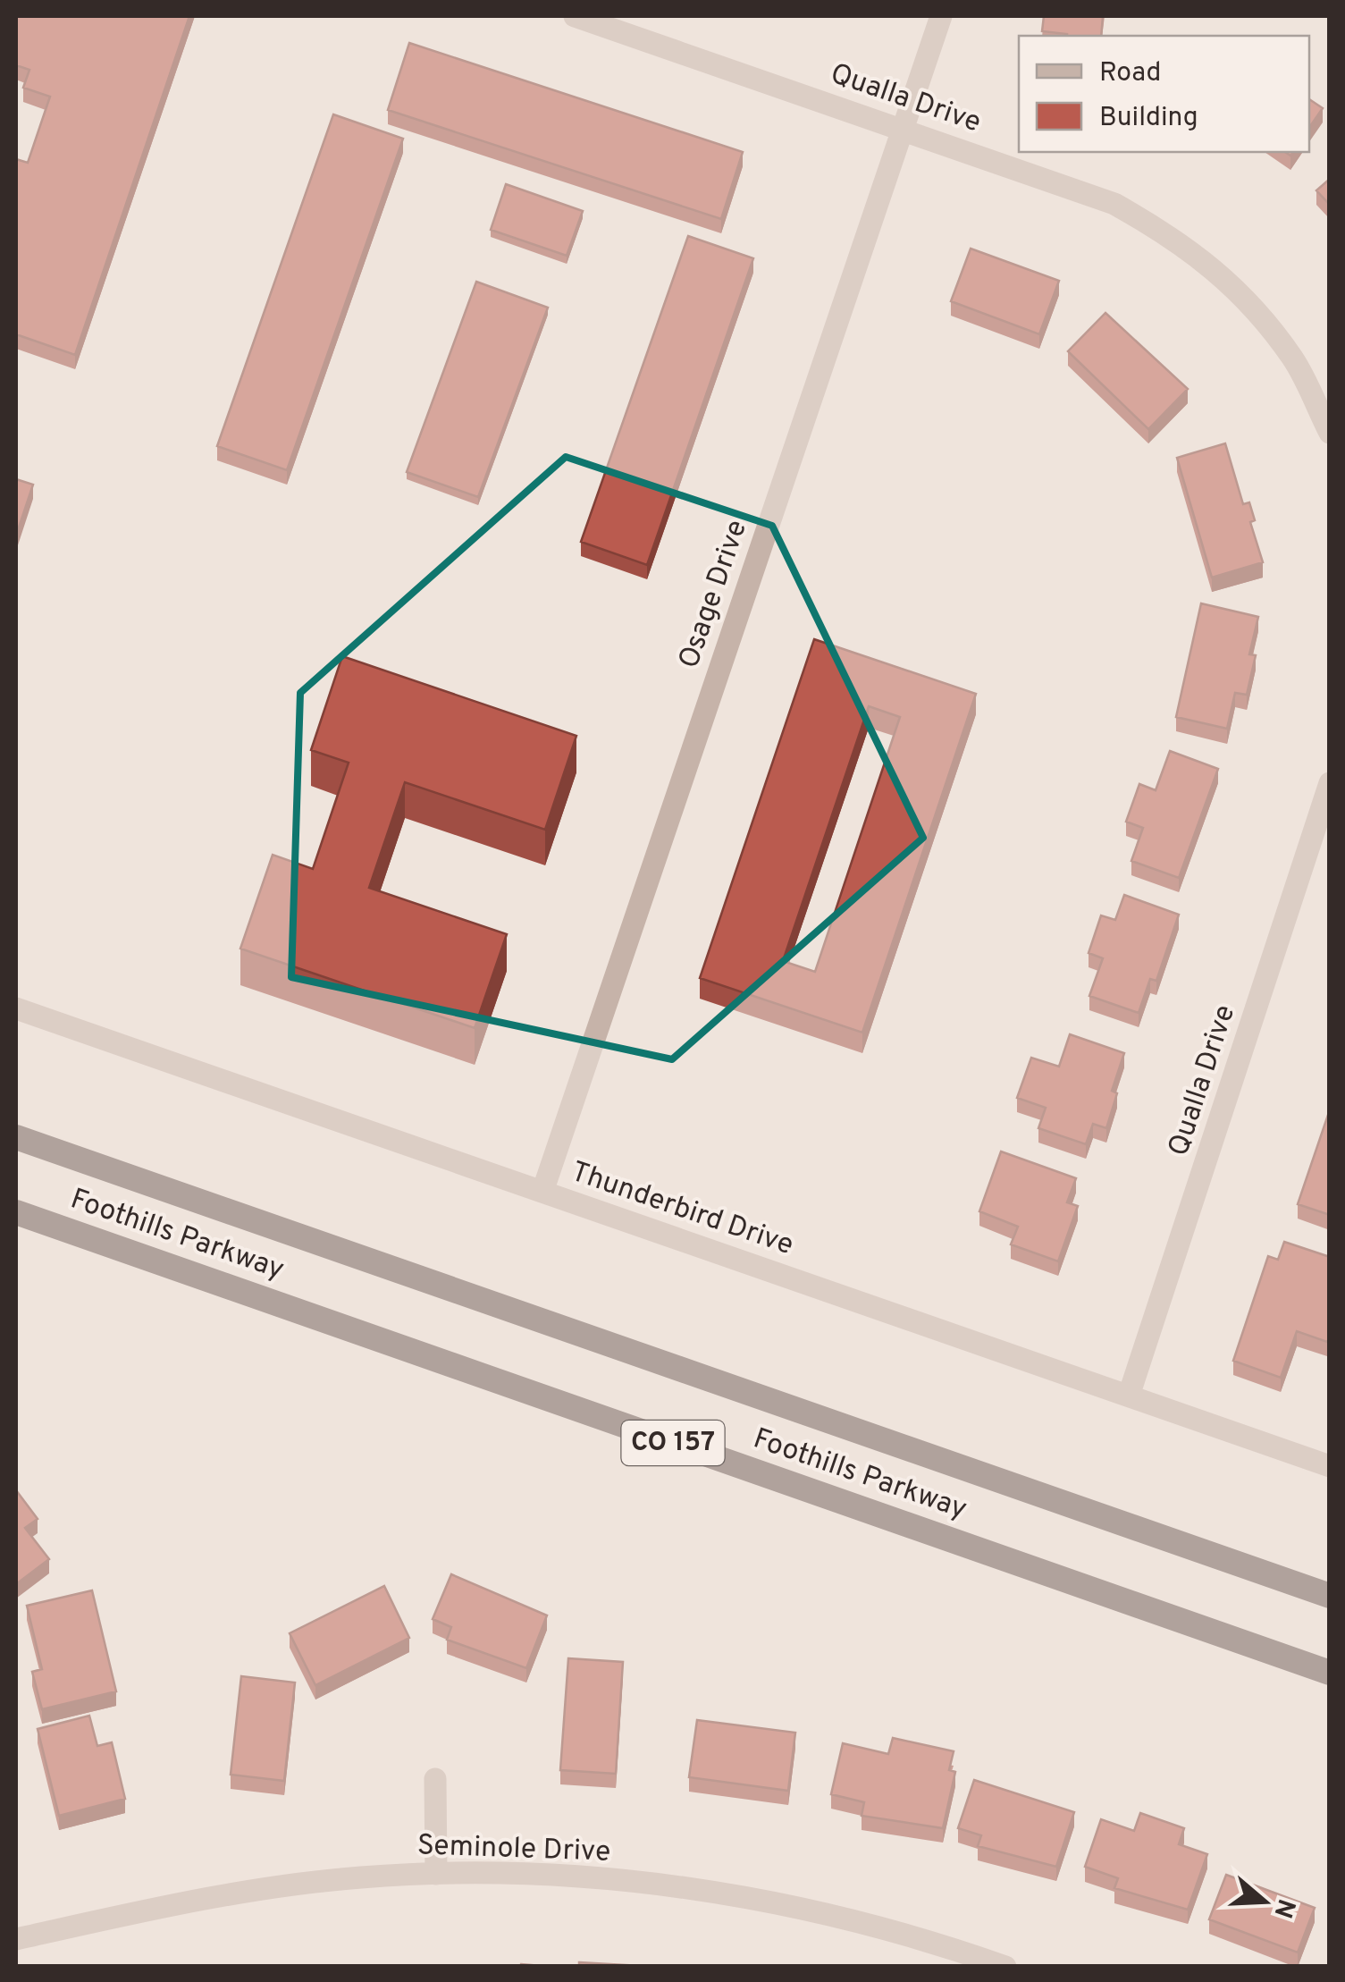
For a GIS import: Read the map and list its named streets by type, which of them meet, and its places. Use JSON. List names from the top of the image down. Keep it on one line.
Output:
{"streets":{"highway":["Foothills Parkway","CO 157"],"street":["Qualla Drive","Osage Drive","Thunderbird Drive","Seminole Drive"]},"crossings":[["Qualla Drive","Osage Drive"],["Qualla Drive","Thunderbird Drive"],["Osage Drive","Thunderbird Drive"]],"legend":["Road","Building"],"north":"right"}
